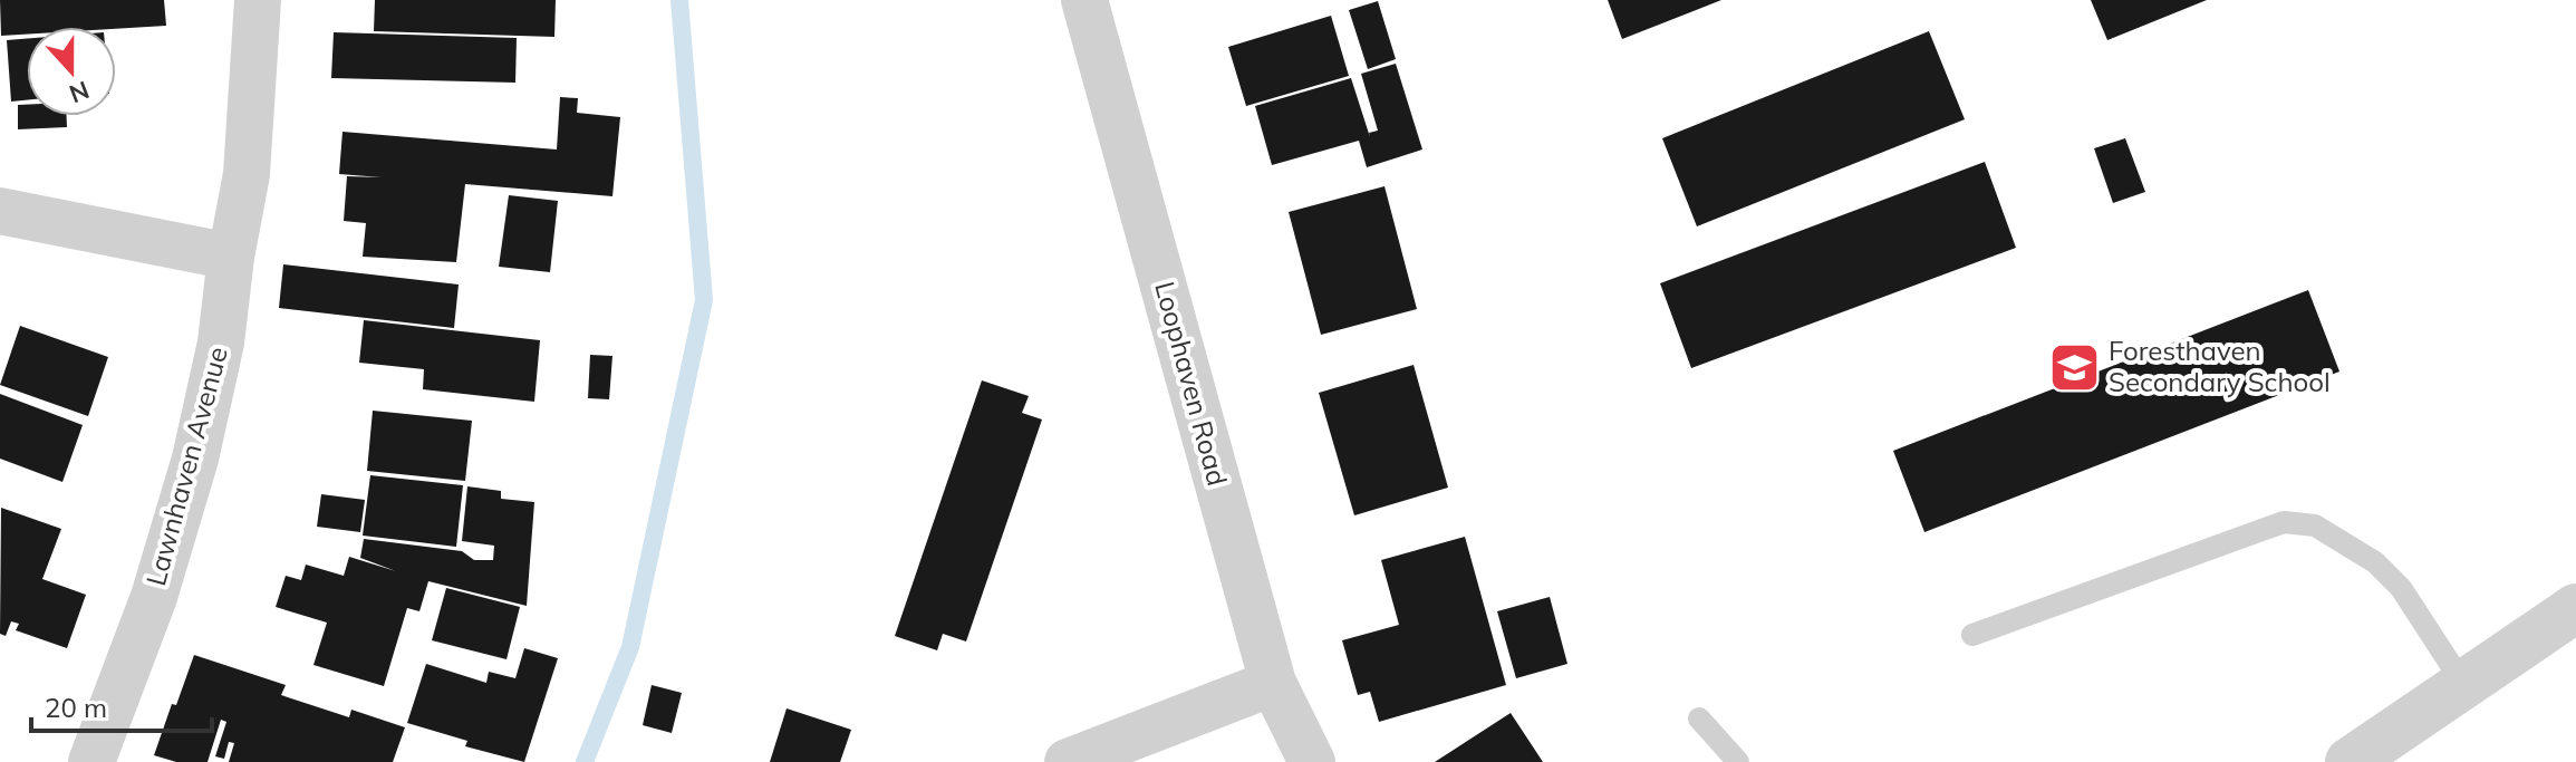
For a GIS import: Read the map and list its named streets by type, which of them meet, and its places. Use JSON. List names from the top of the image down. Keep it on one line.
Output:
{"streets":{"street":["Loophaven Road","Lawnhaven Avenue"]},"places":{"school or university":["Foresthaven Secondary School"]},"scale_bar":"20 m","north":"bottom"}
